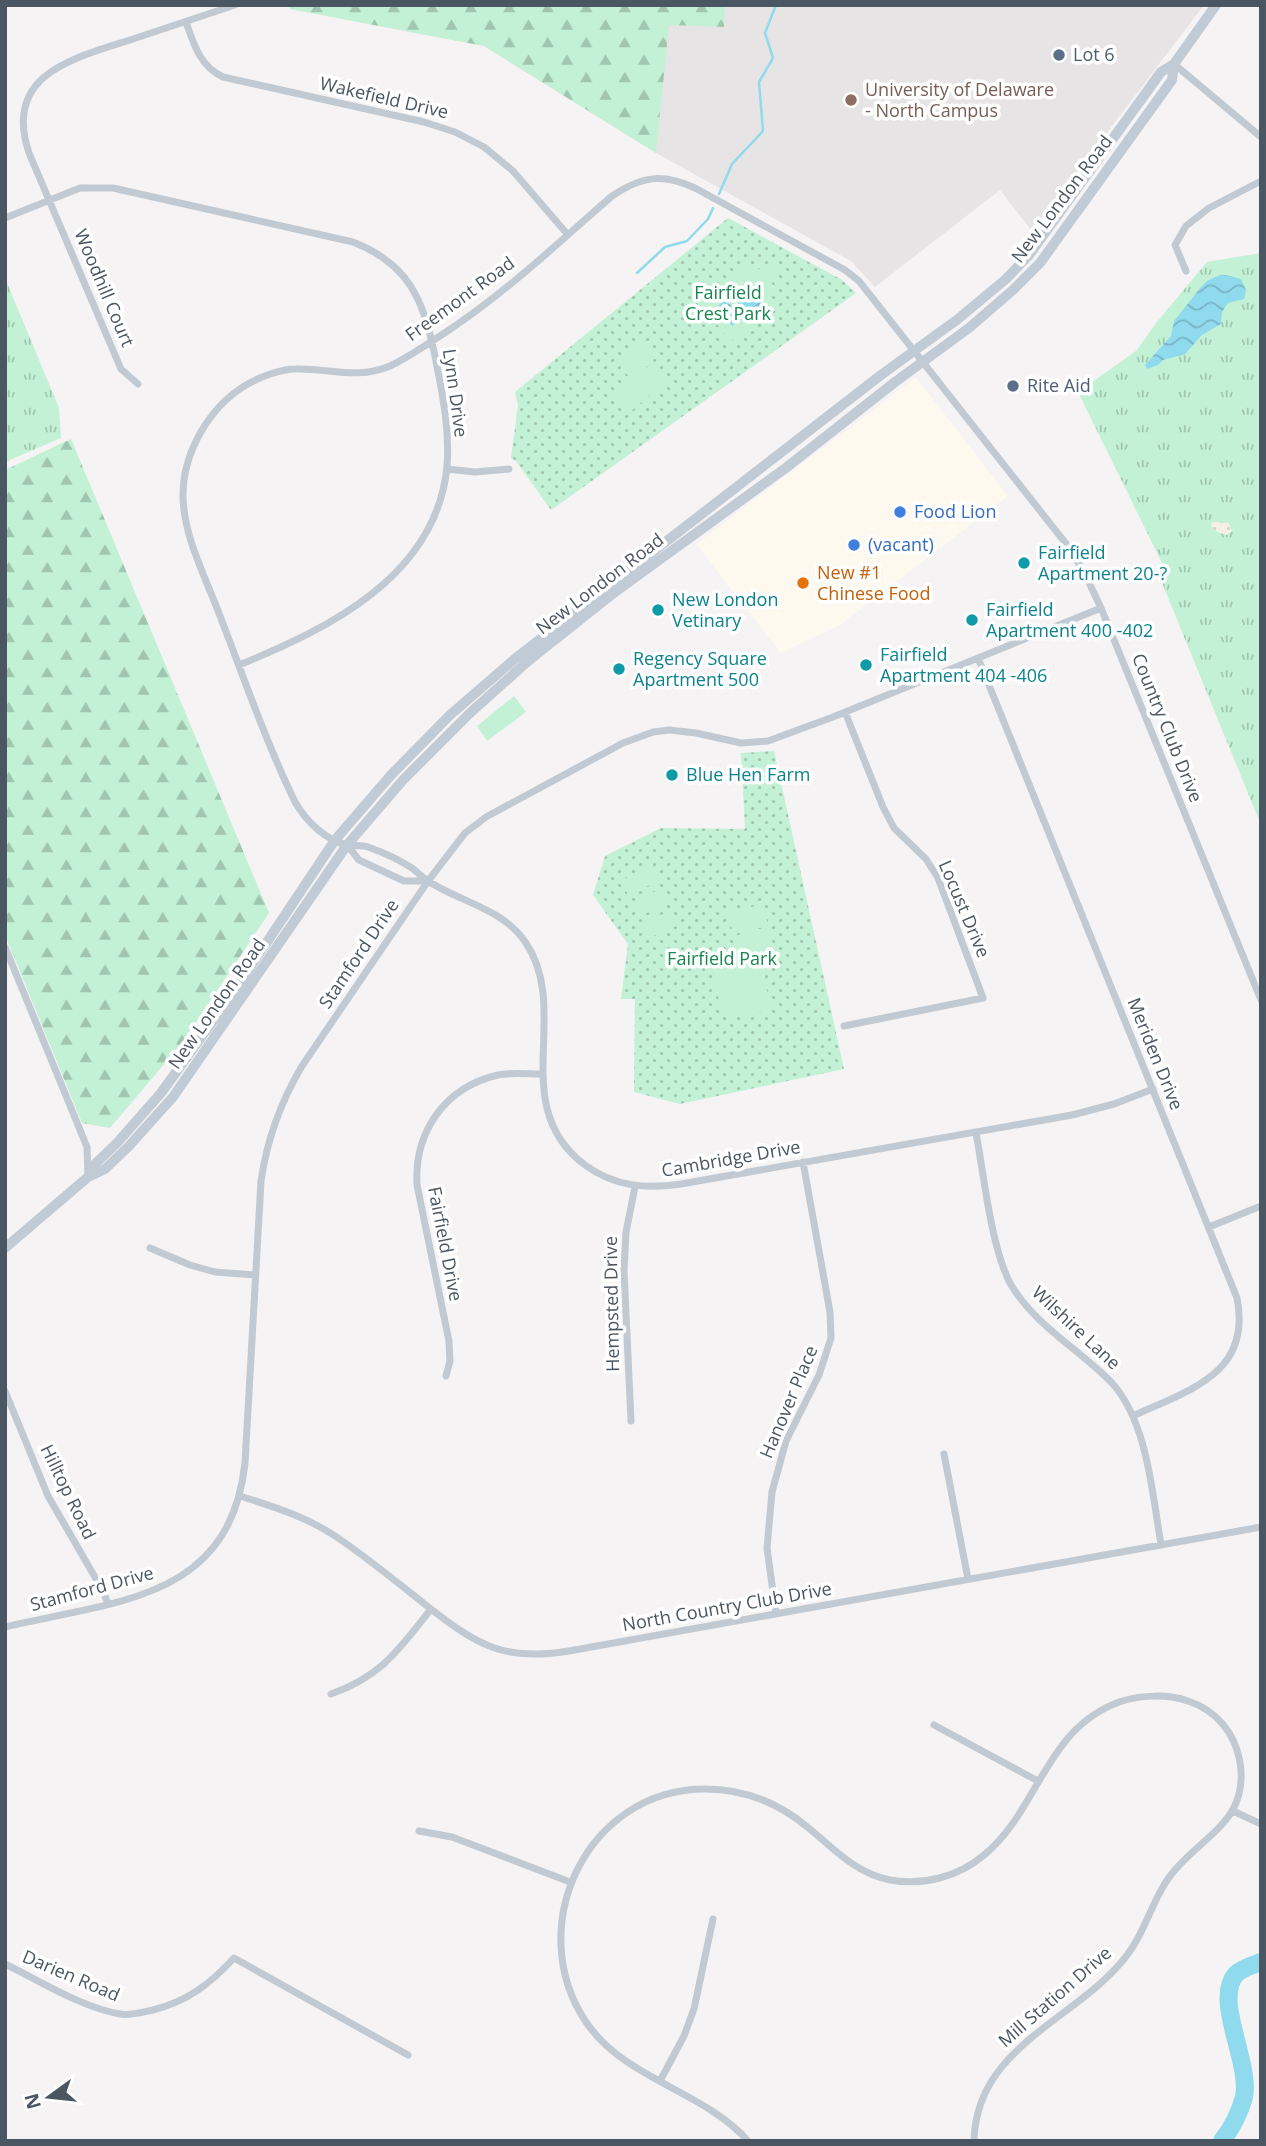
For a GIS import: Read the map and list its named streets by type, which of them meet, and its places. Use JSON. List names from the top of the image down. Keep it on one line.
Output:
{"streets":{"main road":["New London Road"],"street":["Wakefield Drive","Woodhill Court","Freemont Road","Lynn Drive","Country Club Drive","Locust Drive","Stamford Drive","Meriden Drive","Cambridge Drive","Fairfield Drive","Hempsted Drive","Wilshire Lane","Hanover Place","Hilltop Road","North Country Club Drive","Darien Road","Mill Station Drive"]},"crossings":[["Wakefield Drive","Woodhill Court"],["Wakefield Drive","Freemont Road"],["New London Road","Freemont Road"],["New London Road","Country Club Drive"],["New London Road","Cambridge Drive"],["Woodhill Court","Lynn Drive"],["Freemont Road","Lynn Drive"],["Freemont Road","Country Club Drive"],["Freemont Road","Cambridge Drive"],["Country Club Drive","Stamford Drive"],["Locust Drive","Stamford Drive"],["Stamford Drive","Meriden Drive"],["Stamford Drive","Cambridge Drive"],["Stamford Drive","Hilltop Road"],["Stamford Drive","North Country Club Drive"],["Meriden Drive","Cambridge Drive"],["Meriden Drive","Wilshire Lane"],["Cambridge Drive","Fairfield Drive"],["Cambridge Drive","Hempsted Drive"],["Cambridge Drive","Wilshire Lane"],["Cambridge Drive","Hanover Place"],["Wilshire Lane","North Country Club Drive"],["Hanover Place","North Country Club Drive"]],"parks":["Fairfield Crest Park","Fairfield Park"],"places":["Lot 6","University of Delaware - North Campus","Rite Aid","Food Lion","(vacant)","Fairfield Apartment 20-?","New #1 Chinese Food","New London Vetinary","Fairfield Apartment 400 -402","Fairfield Apartment 404 -406","Regency Square Apartment 500","Blue Hen Farm"],"north":"left"}
